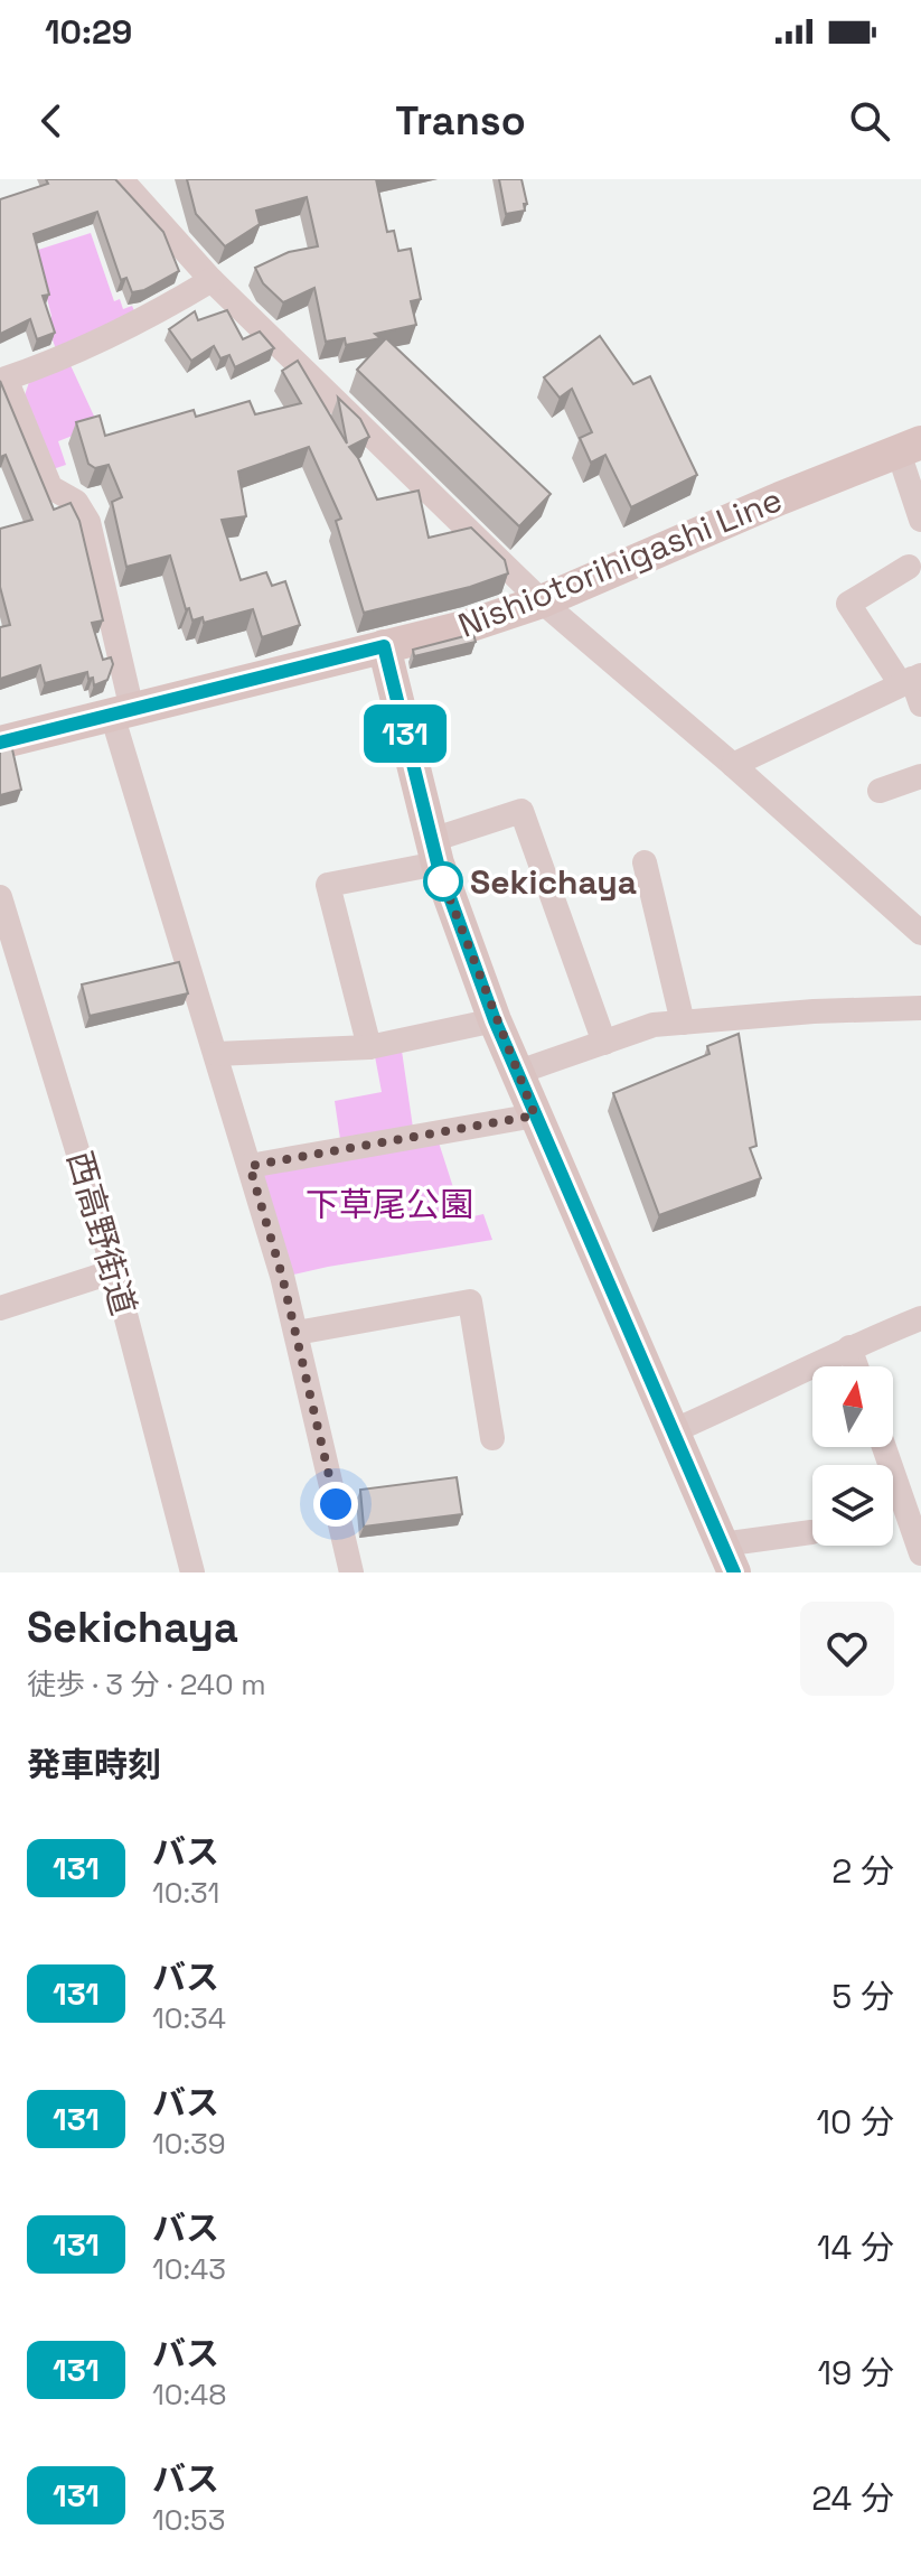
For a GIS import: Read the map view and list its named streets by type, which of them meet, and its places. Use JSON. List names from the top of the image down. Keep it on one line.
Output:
{"streets":{"street":["Nishiotorihigashi Line","西高野街道"]},"parks":["下草尾公園"],"places":["Sekichaya"],"lines":["bus line 131"],"north":"top","page":{"status":"10:29","header":"Transo","on_map":"131","heading":[["Sekichaya","徒歩 · 3 分 · 240 m"],"発車時刻"],"list":[{"mark":"131","name":"バス","note":"10:31","value":"2 分"},{"mark":"131","name":"バス","note":"10:34","value":"5 分"},{"mark":"131","name":"バス","note":"10:39","value":"10 分"},{"mark":"131","name":"バス","note":"10:43","value":"14 分"},{"mark":"131","name":"バス","note":"10:48","value":"19 分"},{"mark":"131","name":"バス","note":"10:53","value":"24 分"}]}}
